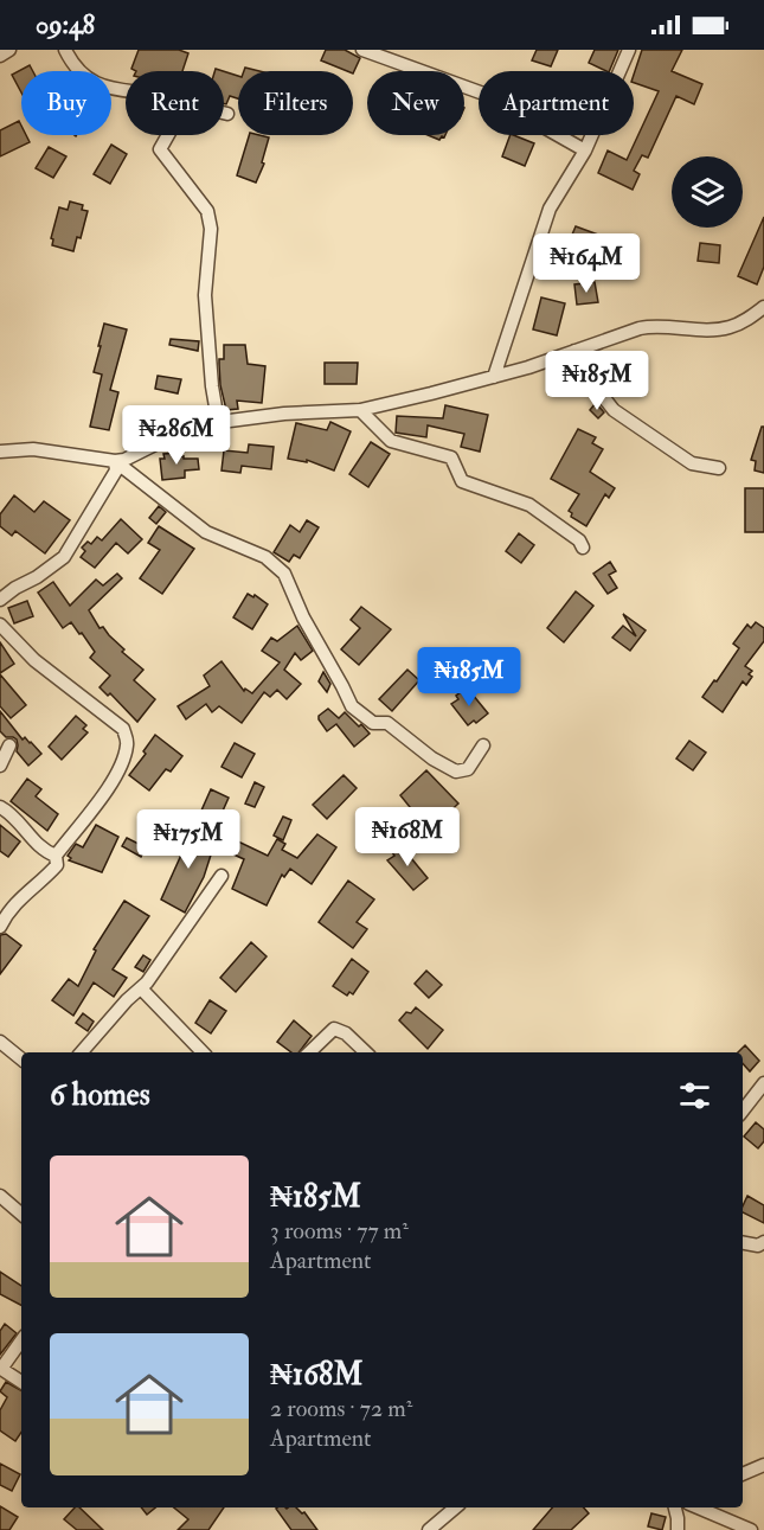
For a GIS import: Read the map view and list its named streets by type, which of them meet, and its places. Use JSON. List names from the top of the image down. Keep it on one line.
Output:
{"page":{"status":"09:48","chip":["Buy","Rent","Filters","New","Apartment"],"price":["₦164M","₦185M","₦286M","₦185M","₦168M","₦175M"],"heading":"6 homes","list":[{"name":"₦185M","note":"3 rooms · 77 m² · Apartment"},{"name":"₦168M","note":"2 rooms · 72 m² · Apartment"}]}}
